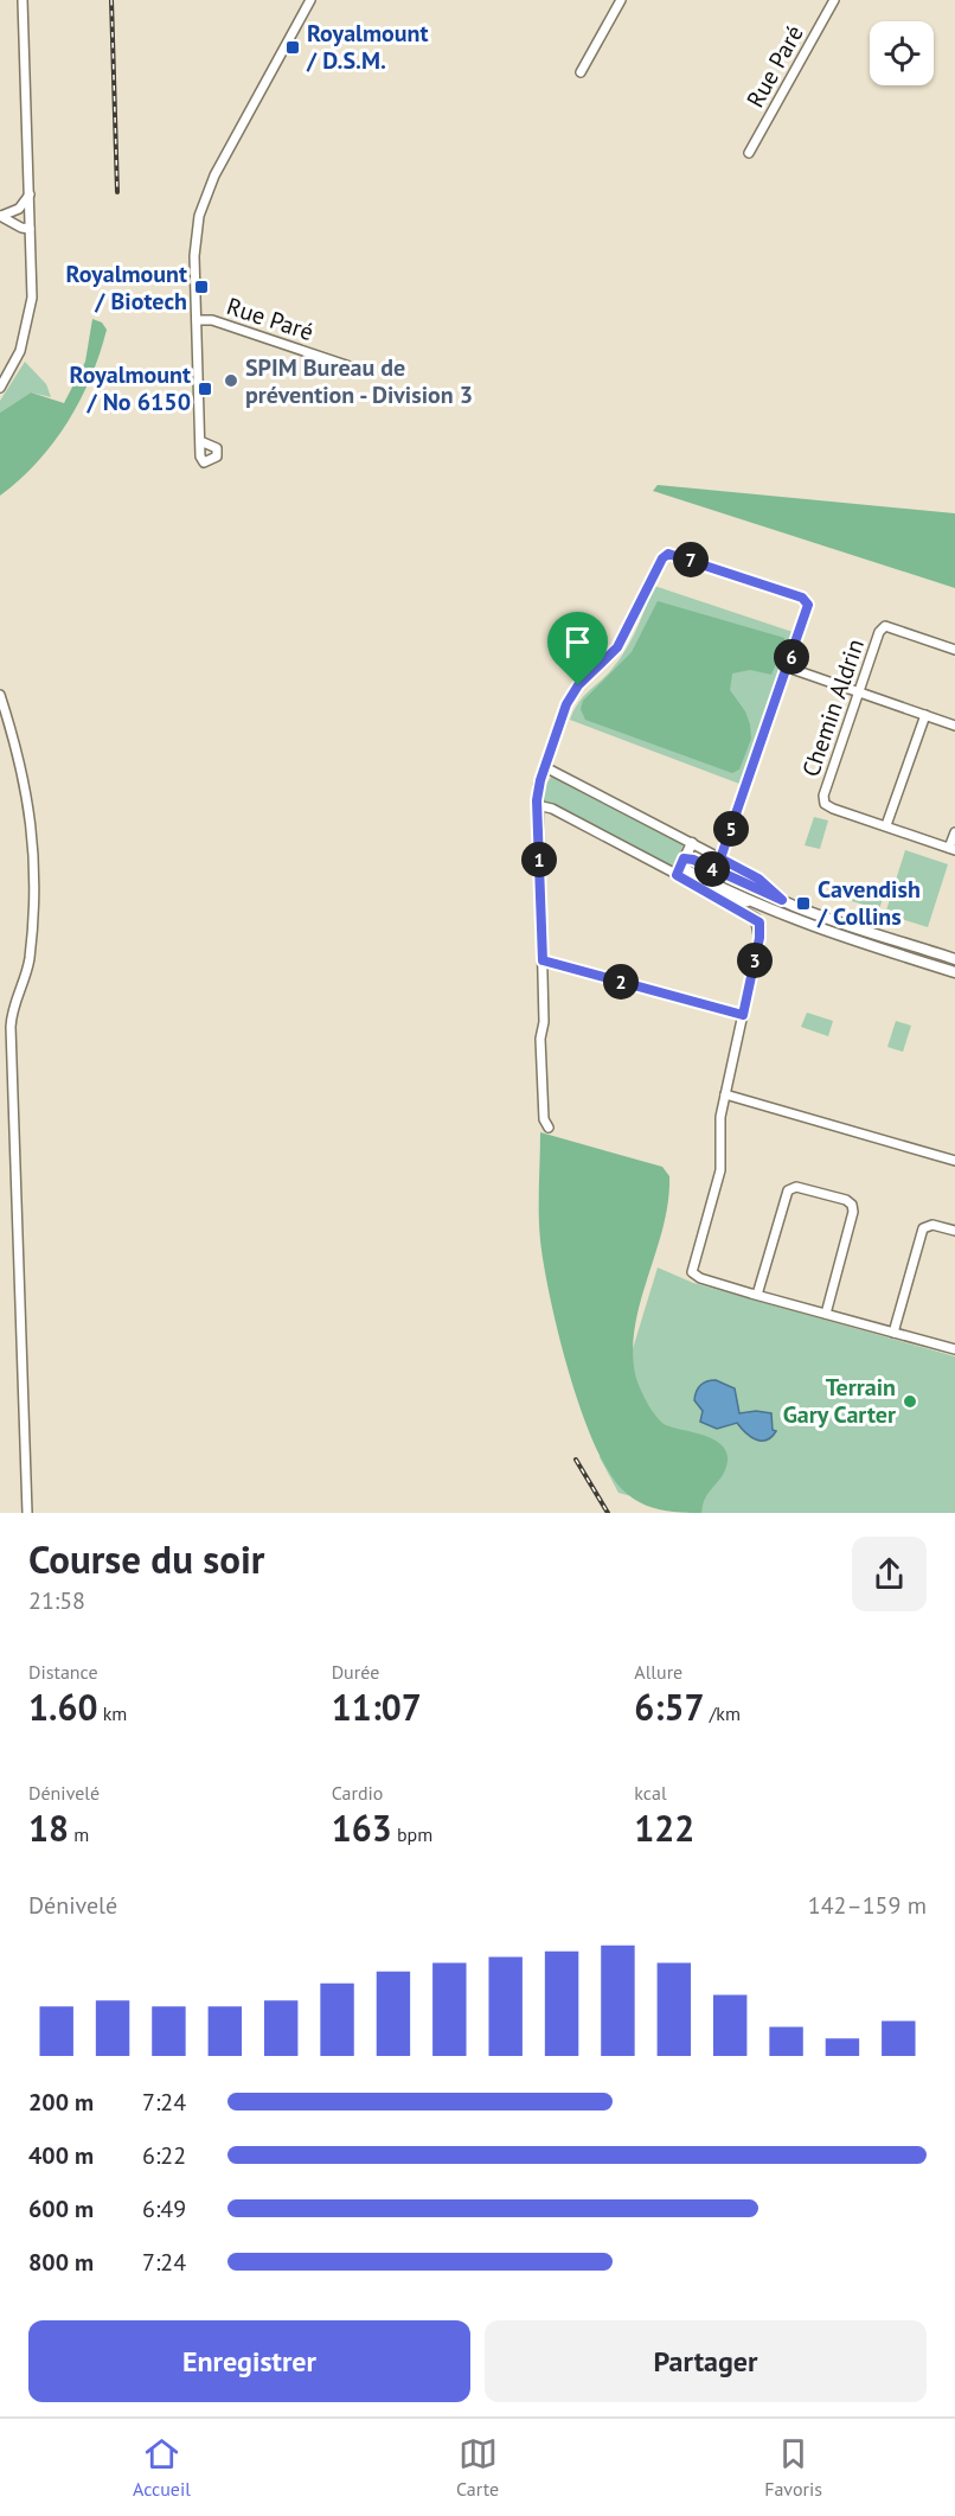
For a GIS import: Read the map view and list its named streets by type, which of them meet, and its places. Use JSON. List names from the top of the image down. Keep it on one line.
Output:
{"streets":{"street":["Rue Paré","Chemin Aldrin"]},"places":{"transit":["Royalmount / D.S.M.","Royalmount / Biotech","Royalmount / No 6150","Cavendish / Collins"],"other":["SPIM Bureau de prévention - Division 3","Terrain Gary Carter"]},"page":{"pins":["7","6","5","1","4","3","2"],"heading":["Course du soir","21:58"],"stats":[["Distance","1.60 km"],["Durée","11:07"],["Allure","6:57 /km"],["Dénivelé","18 m"],["Cardio","163 bpm"],["kcal","122"]],"chart":["Dénivelé","142–159 m"],"list":[{"name":"200 m","note":"7:24"},{"name":"400 m","note":"6:22"},{"name":"600 m","note":"6:49"},{"name":"800 m","note":"7:24"}],"buttons":["Enregistrer","Partager"],"tabs":["Accueil","Carte","Favoris"]}}
